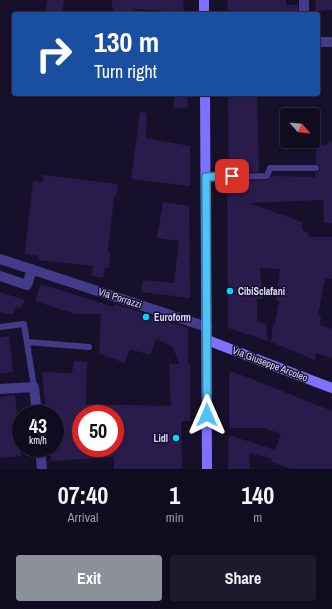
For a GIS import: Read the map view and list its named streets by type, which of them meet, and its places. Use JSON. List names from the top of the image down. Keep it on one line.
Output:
{"streets":{"main road":["Via Giuseppe Arcoleo"],"street":["Via Porrazzi"]},"places":["CibiSclafani","Euroform","Lidl"],"north":"bottom right","page":{"turn":["130 m","Turn right"],"speed":"43 km/h","limit":"50","eta":["07:40","Arrival","1","min","140","m"],"buttons":["Exit","Share"]}}
